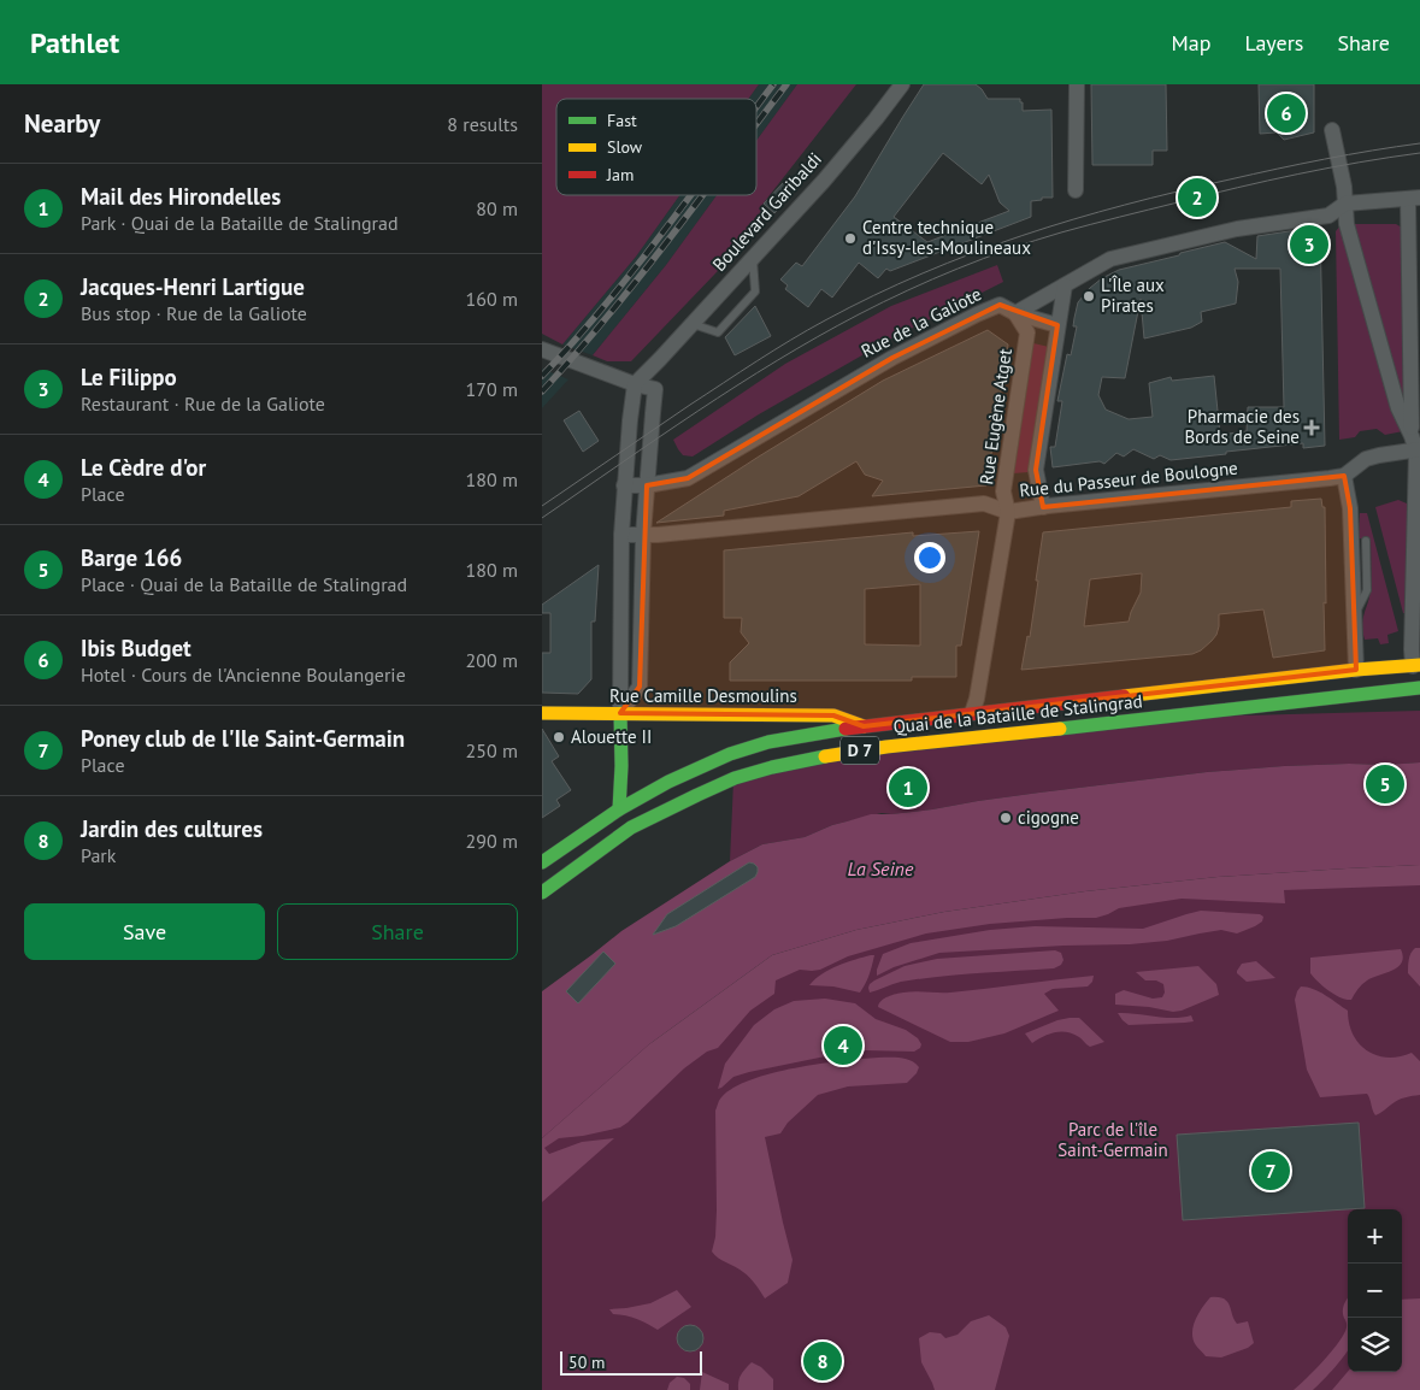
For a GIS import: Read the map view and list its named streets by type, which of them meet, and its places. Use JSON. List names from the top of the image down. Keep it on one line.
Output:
{"streets":{"main road":["Rue Camille Desmoulins","Quai de la Bataille de Stalingrad","D 7"],"street":["Boulevard Garibaldi","Rue de la Galiote","Rue Eugène Atget","Rue du Passeur de Boulogne"]},"crossings":[["Rue de la Galiote","Rue Eugène Atget"],["Rue Eugène Atget","Rue du Passeur de Boulogne"],["Rue Eugène Atget","Quai de la Bataille de Stalingrad"],["Rue Camille Desmoulins","Quai de la Bataille de Stalingrad"]],"water":["La Seine"],"parks":["Parc de l'île Saint-Germain"],"places":{"other":["Centre technique d'Issy-les-Moulineaux","L'Île aux Pirates","Alouette II","cigogne"],"health":["Pharmacie des Bords de Seine"]},"legend":["Fast","Slow","Jam"],"scale_bar":"50 m","page":{"header":"Pathlet","nav":["Map","Layers","Share"],"heading":["Nearby","8 results"],"pins":["6","2","3","5","1","4","7","8"],"list":[{"mark":"1","name":"Mail des Hirondelles","note":"Park · Quai de la Bataille de Stalingrad","value":"80 m"},{"mark":"2","name":"Jacques-Henri Lartigue","note":"Bus stop · Rue de la Galiote","value":"160 m"},{"mark":"3","name":"Le Filippo","note":"Restaurant · Rue de la Galiote","value":"170 m"},{"mark":"4","name":"Le Cèdre d'or","note":"Place","value":"180 m"},{"mark":"5","name":"Barge 166","note":"Place · Quai de la Bataille de Stalingrad","value":"180 m"},{"mark":"6","name":"Ibis Budget","note":"Hotel · Cours de l'Ancienne Boulangerie","value":"200 m"},{"mark":"7","name":"Poney club de l'Ile Saint-Germain","note":"Place","value":"250 m"},{"mark":"8","name":"Jardin des cultures","note":"Park","value":"290 m"}],"buttons":["Save","Share"],"map_buttons":["+","−"],"scale":"50 m"}}
